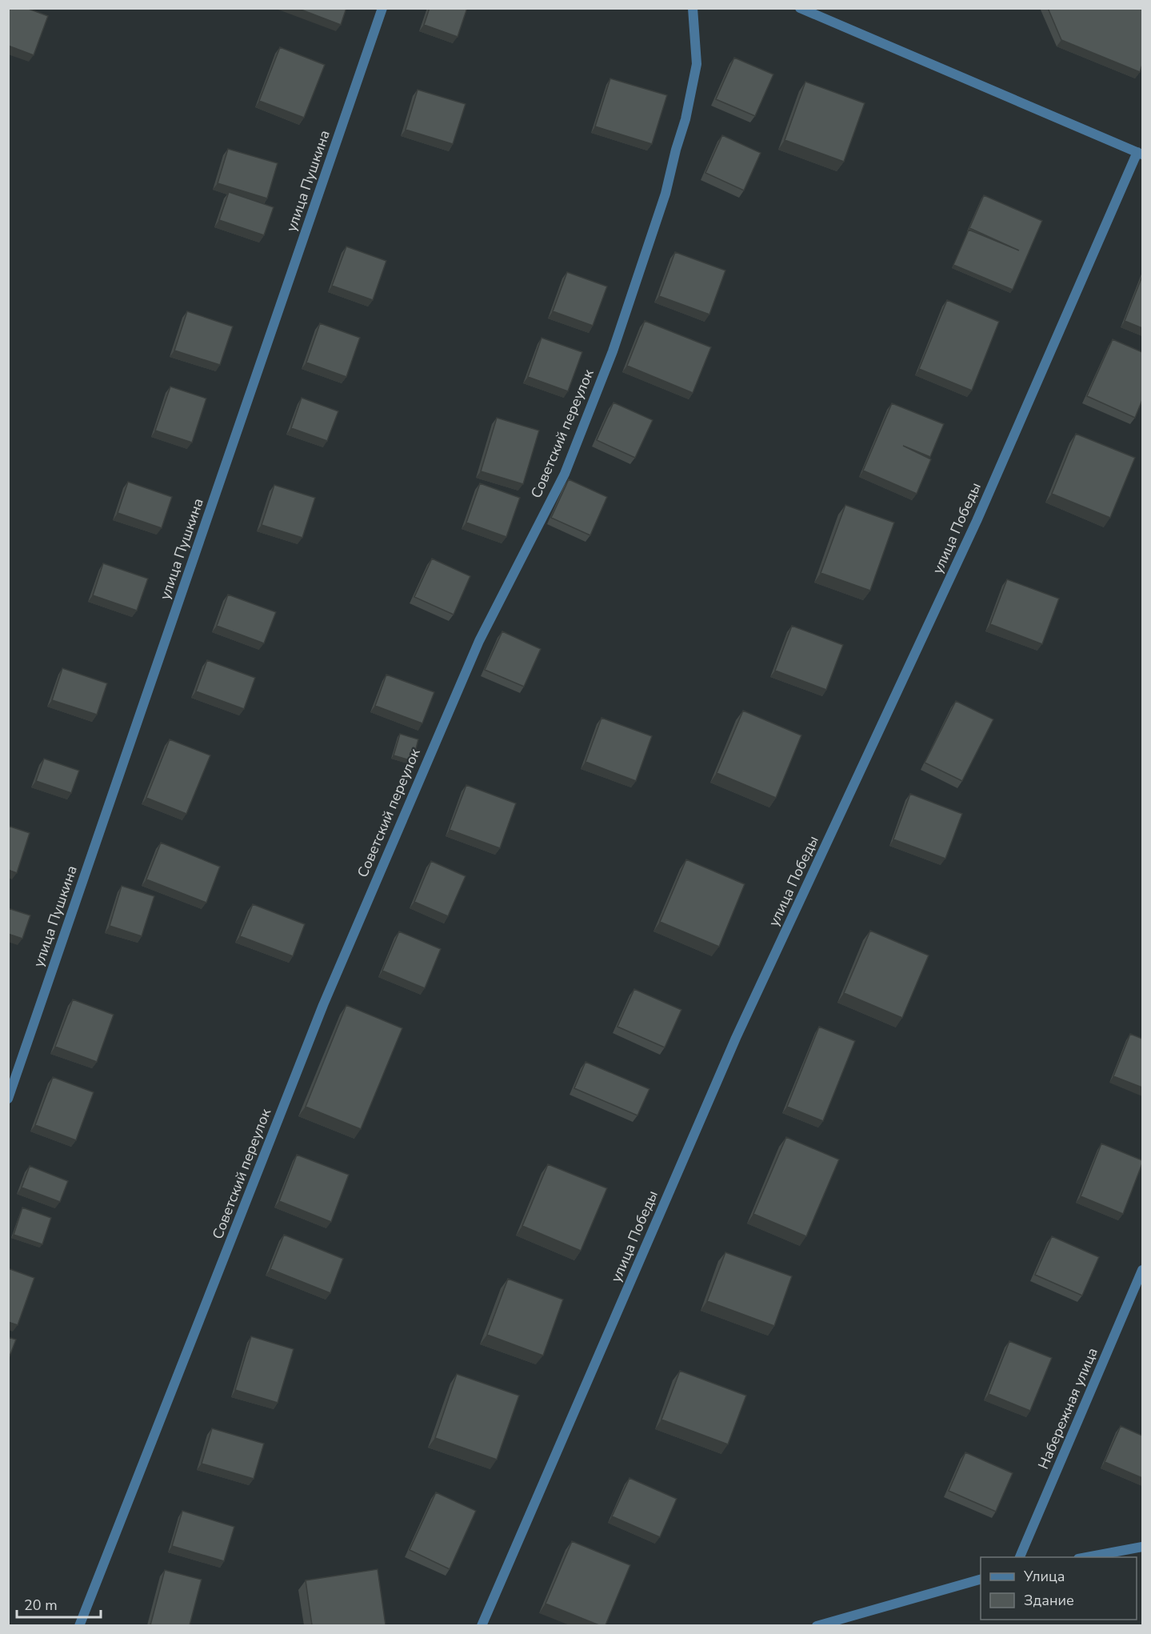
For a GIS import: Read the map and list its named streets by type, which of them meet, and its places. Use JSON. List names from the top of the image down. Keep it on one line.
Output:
{"streets":{"street":["улица Пушкина","Советский переулок","улица Победы","Набережная улица"]},"legend":["Улица","Здание"],"scale_bar":"20 m"}
